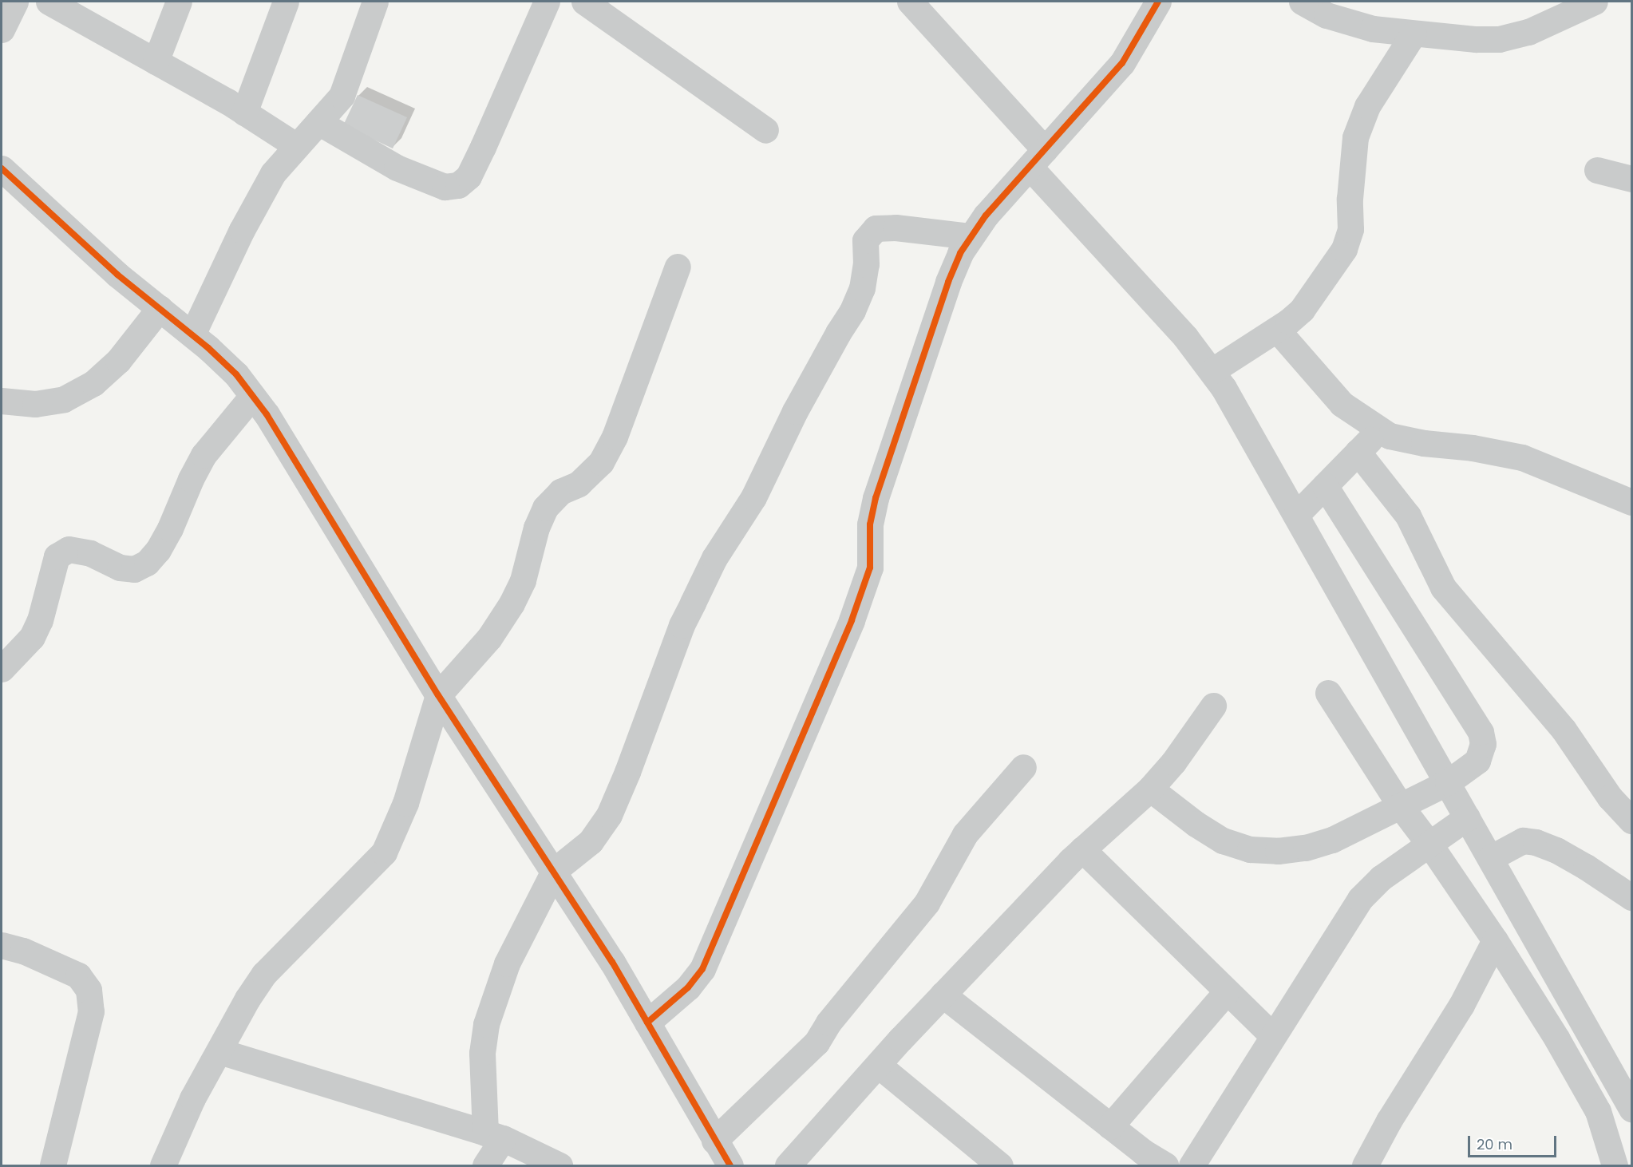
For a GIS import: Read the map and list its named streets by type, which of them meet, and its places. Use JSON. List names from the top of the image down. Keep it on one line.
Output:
{"scale_bar":"20 m"}
